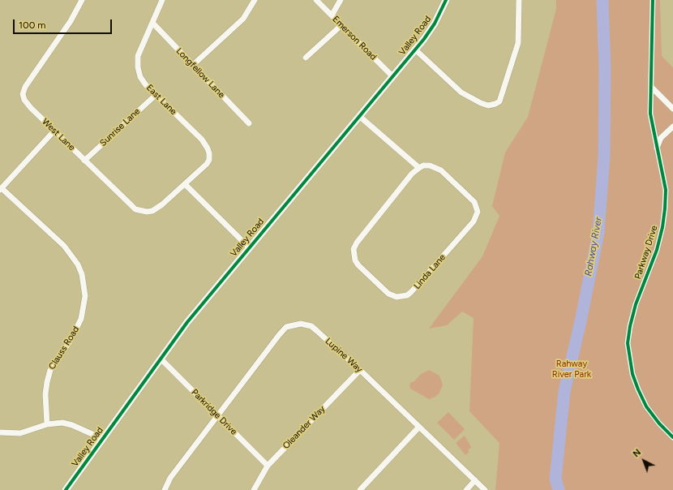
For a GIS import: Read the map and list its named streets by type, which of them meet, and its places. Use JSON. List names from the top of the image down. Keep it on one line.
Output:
{"streets":{"street":["Valley Road","Emerson Road","Longfellow Lane","East Lane","Sunrise Lane","West Lane","Parkway Drive","Linda Lane","Clauss Road","Lupine Way","Parkridge Drive","Oleander Way"]},"crossings":[["Valley Road","Emerson Road"],["Valley Road","Parkridge Drive"],["Longfellow Lane","East Lane"],["East Lane","Sunrise Lane"],["East Lane","West Lane"],["Sunrise Lane","West Lane"],["Lupine Way","Parkridge Drive"],["Lupine Way","Oleander Way"],["Parkridge Drive","Oleander Way"]],"water":["Rahway River"],"parks":["Rahway River Park"],"scale_bar":"100 m","north":"top left"}
